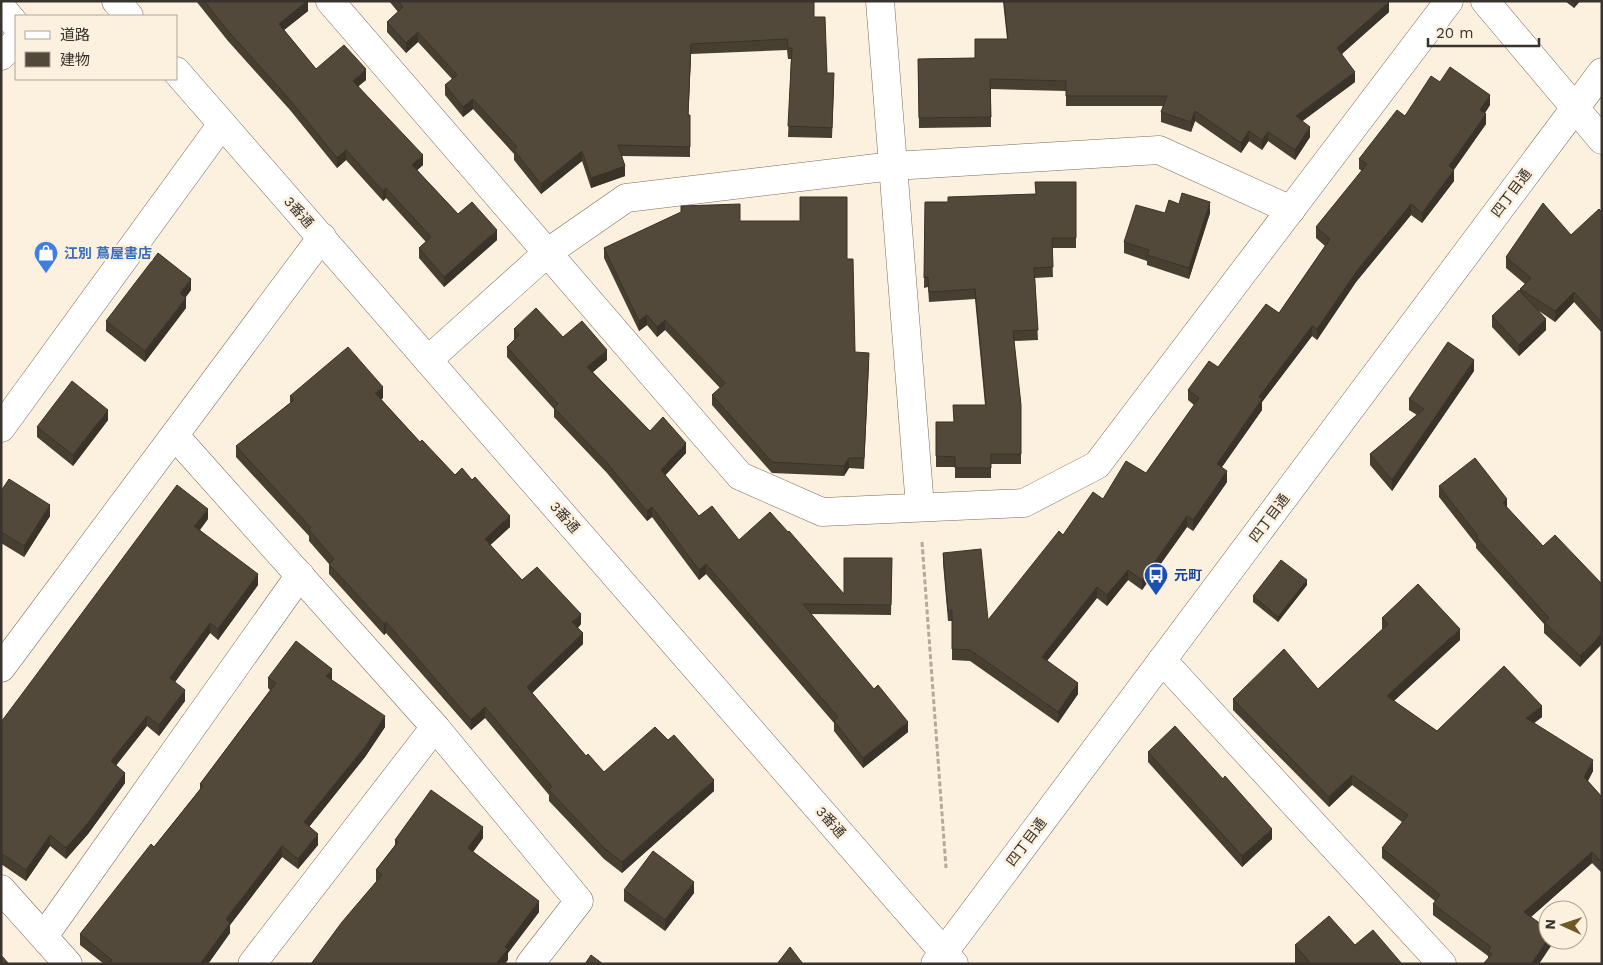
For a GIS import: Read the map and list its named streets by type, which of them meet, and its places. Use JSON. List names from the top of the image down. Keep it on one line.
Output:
{"streets":{"street":["四丁目通","3番通"]},"crossings":[["四丁目通","3番通"]],"places":{"shop":["江別 蔦屋書店"],"bus stop":["元町"]},"legend":["道路","建物"],"scale_bar":"20 m","north":"left"}
